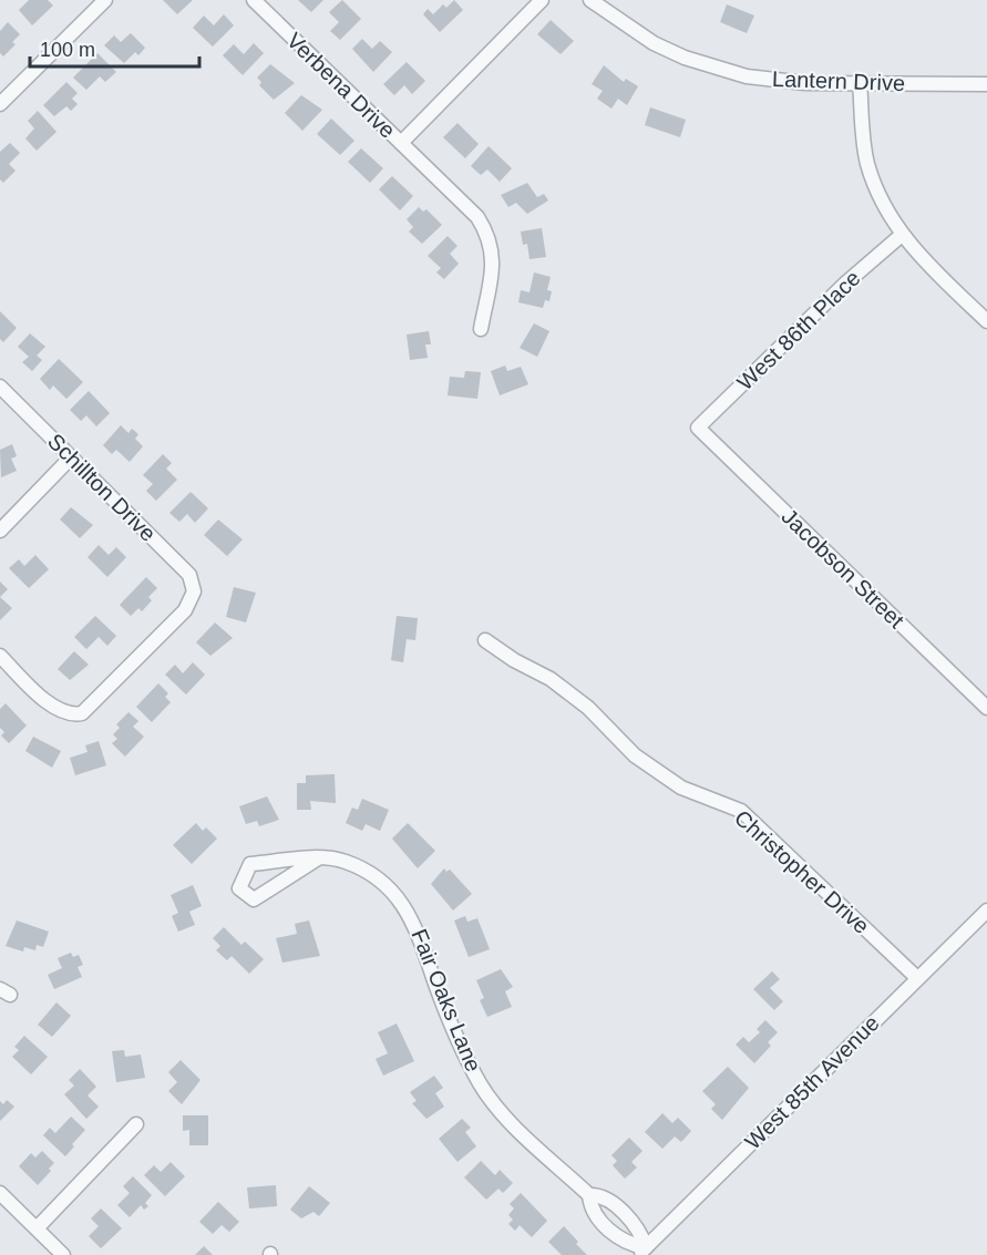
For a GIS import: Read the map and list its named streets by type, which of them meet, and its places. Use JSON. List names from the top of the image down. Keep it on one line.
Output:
{"streets":{"street":["Lantern Drive","Verbena Drive","West 86th Place","Schillton Drive","Jacobson Street","Christopher Drive","Fair Oaks Lane","West 85th Avenue"]},"crossings":[["West 86th Place","Jacobson Street"],["Christopher Drive","West 85th Avenue"],["Fair Oaks Lane","West 85th Avenue"]],"scale_bar":"100 m"}
